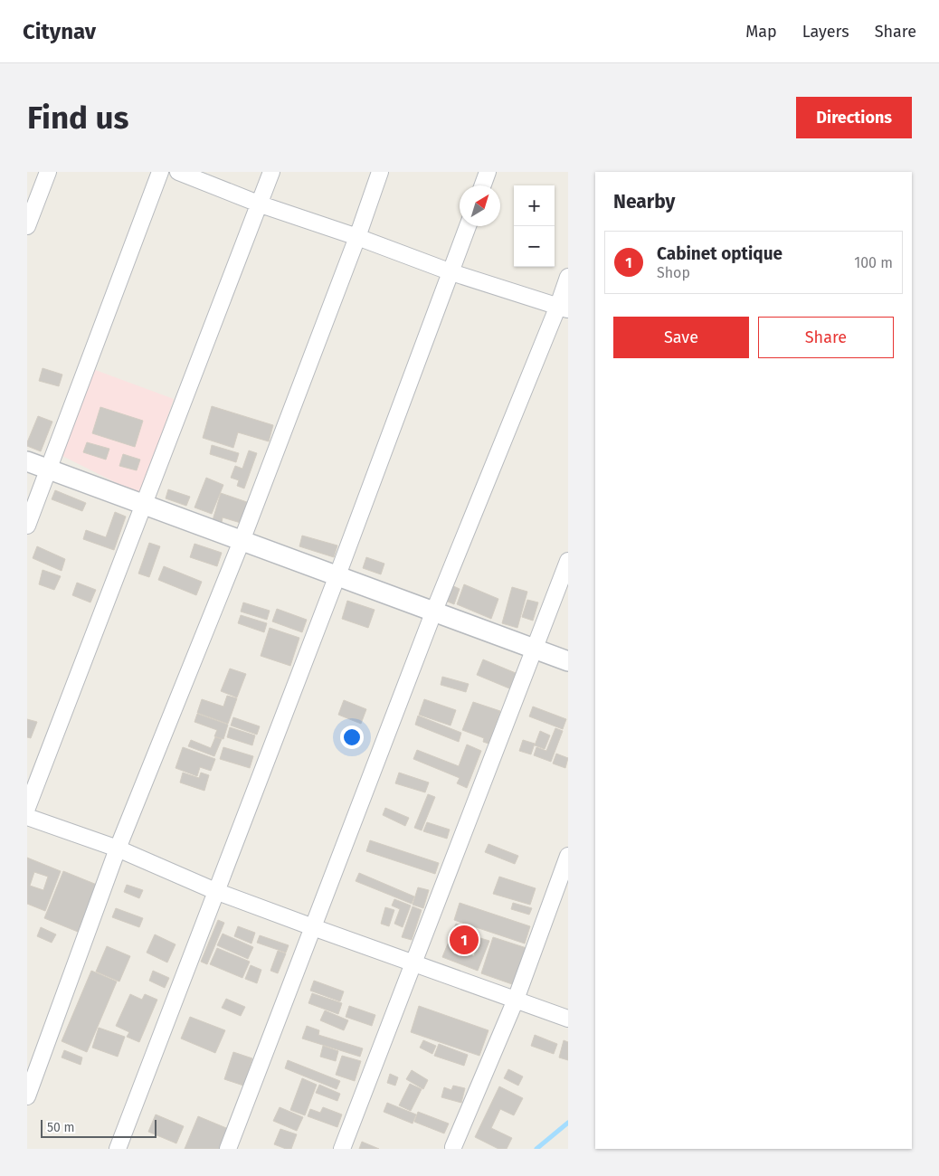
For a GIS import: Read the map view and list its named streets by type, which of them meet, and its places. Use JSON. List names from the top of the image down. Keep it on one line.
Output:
{"scale_bar":"50 m","north":"top right","page":{"header":"Citynav","nav":["Map","Layers","Share"],"buttons":["Directions",["Save","Share"]],"title":"Find us","heading":"Nearby","map_buttons":["+","−"],"list":[{"mark":"1","name":"Cabinet optique","note":"Shop","value":"100 m"}],"pins":"1","scale":"50 m"}}
